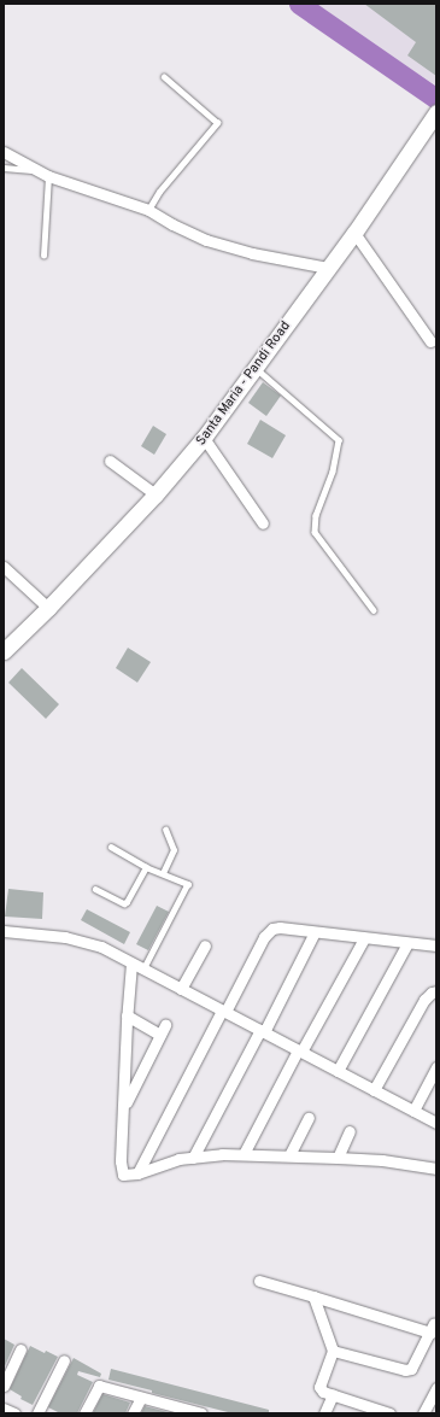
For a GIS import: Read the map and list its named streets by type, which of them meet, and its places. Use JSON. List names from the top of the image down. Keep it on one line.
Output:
{"streets":{"main road":["Santa Maria - Pandi Road"]}}
